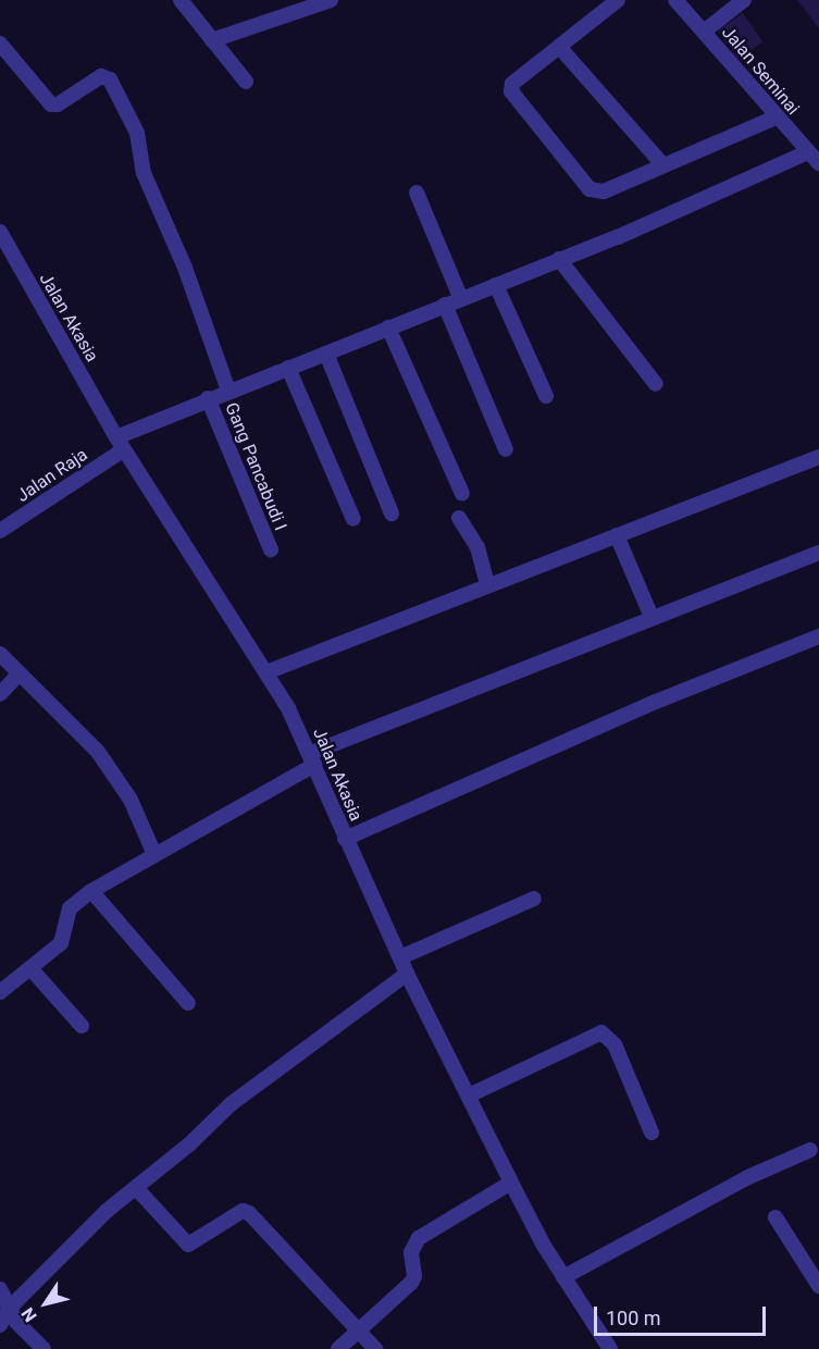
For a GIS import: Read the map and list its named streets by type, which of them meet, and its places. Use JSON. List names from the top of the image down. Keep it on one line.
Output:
{"streets":{"street":["Jalan Seminai","Jalan Akasia","Gang Pancabudi I","Jalan Raja"]},"crossings":[["Jalan Seminai","Jalan Raja"],["Jalan Akasia","Jalan Raja"],["Gang Pancabudi I","Jalan Raja"]],"scale_bar":"100 m","north":"bottom left"}
